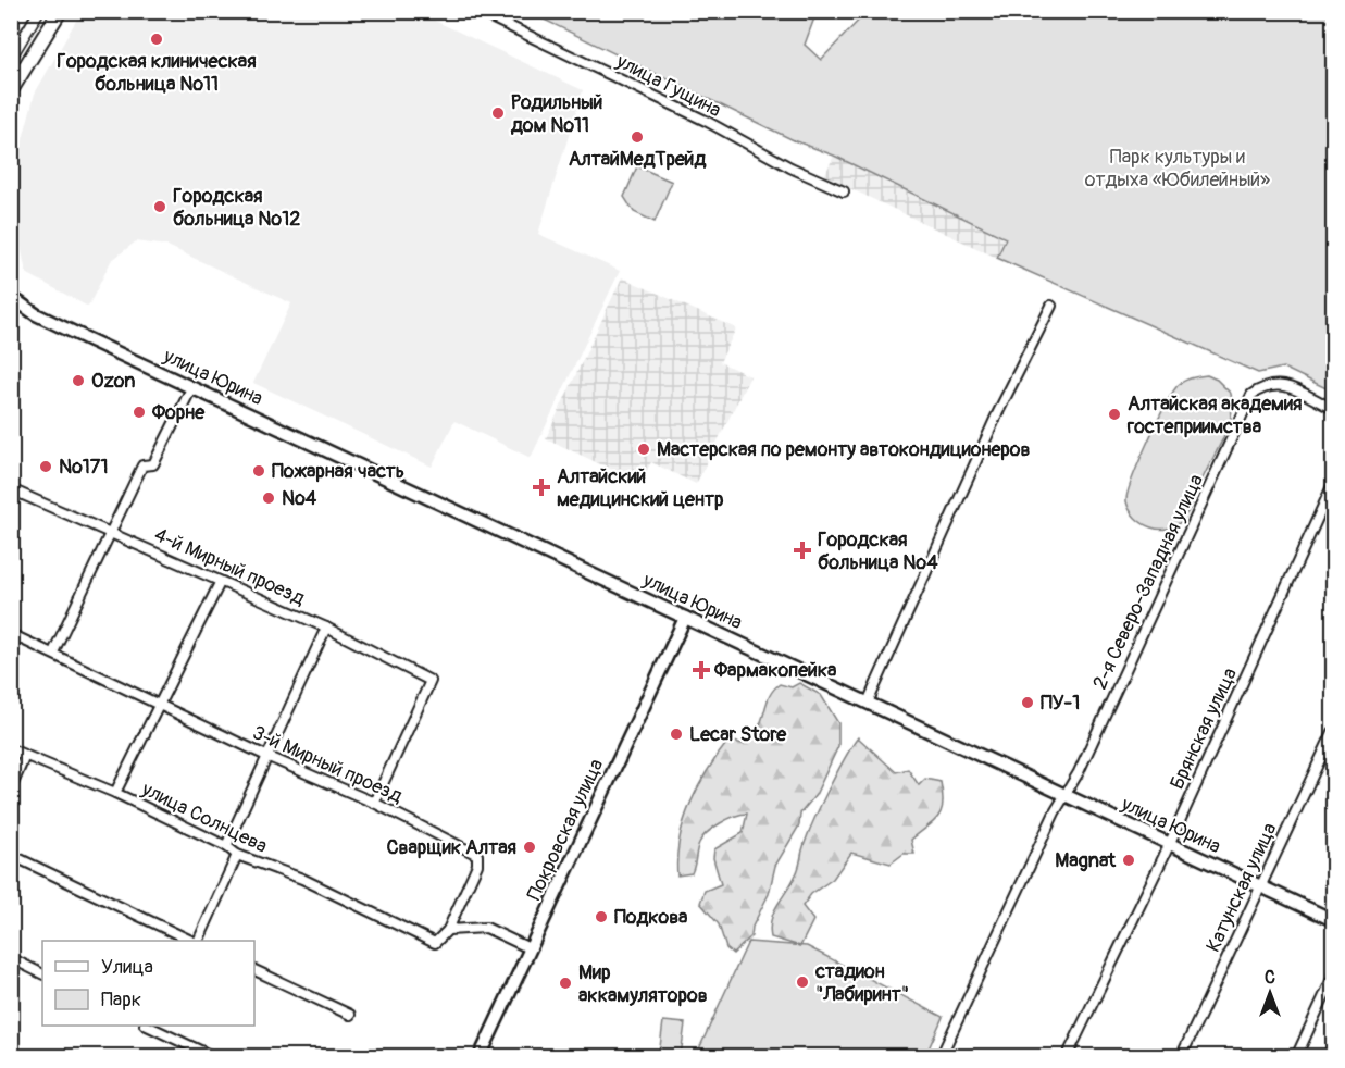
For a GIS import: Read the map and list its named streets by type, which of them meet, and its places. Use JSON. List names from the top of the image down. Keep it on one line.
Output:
{"streets":{"main road":["улица Юрина","Покровская улица"],"street":["улица Гущина","4-й Мирный проезд","2-я Северо-Западная улица","Брянская улица","3-й Мирный проезд","улица Солнцева","Катунская улица"]},"crossings":[["улица Юрина","2-я Северо-Западная улица"],["улица Юрина","Брянская улица"],["улица Юрина","Покровская улица"],["улица Юрина","Катунская улица"],["4-й Мирный проезд","3-й Мирный проезд"],["3-й Мирный проезд","улица Солнцева"]],"parks":["Парк культуры и отдыха «Юбилейный»"],"places":{"other":["Городская клиническая больница №11","Родильный дом №11","АлтайМедТрейд","Городская больница №12","Ozon","Форне","Алтайская академия гостеприимства","Мастерская по ремонту автокондиционеров","№171","Пожарная часть","№4","ПУ-1","Lecar Store","Сварщик Алтая","Magnat","Подкова","стадион \"Лабиринт\"","Мир аккамуляторов"],"health":["Алтайский медицинский центр","Городская больница №4","Фармакопейка"]},"legend":["Улица","Парк"],"north":"top"}
